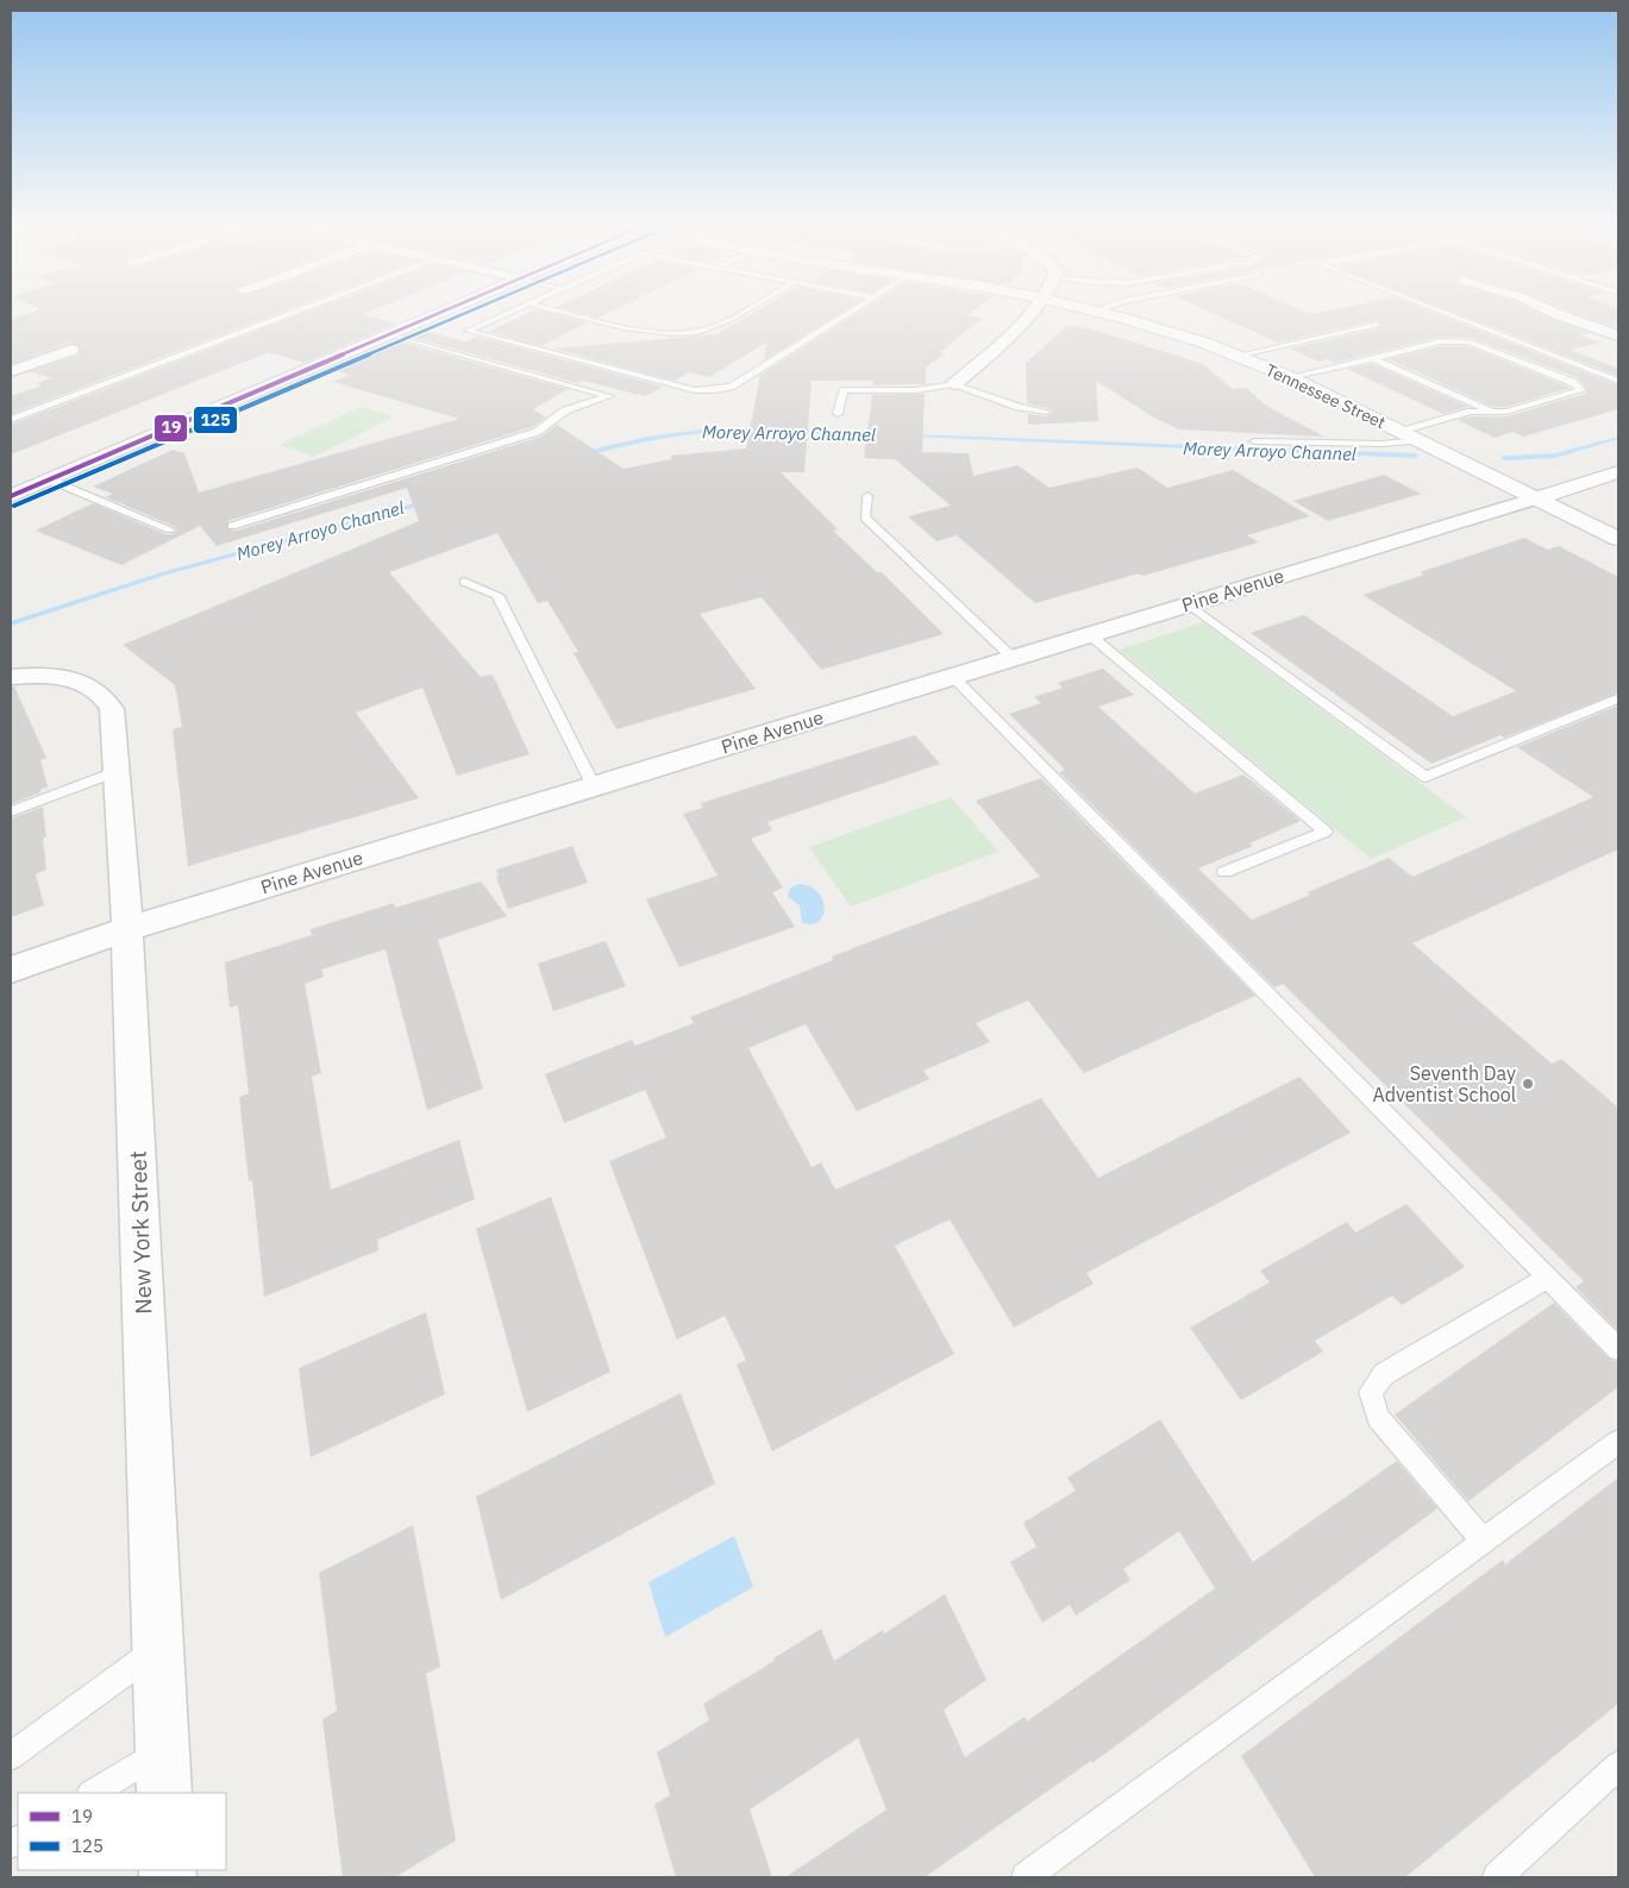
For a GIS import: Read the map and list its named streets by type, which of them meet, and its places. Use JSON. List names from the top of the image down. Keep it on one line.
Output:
{"streets":{"main road":["Tennessee Street"],"street":["Pine Avenue","New York Street"]},"crossings":[["Tennessee Street","Pine Avenue"],["Pine Avenue","New York Street"]],"water":["Morey Arroyo Channel"],"places":["Seventh Day Adventist School"],"lines":["transit line 19","transit line 125"],"legend":["19","125"]}
